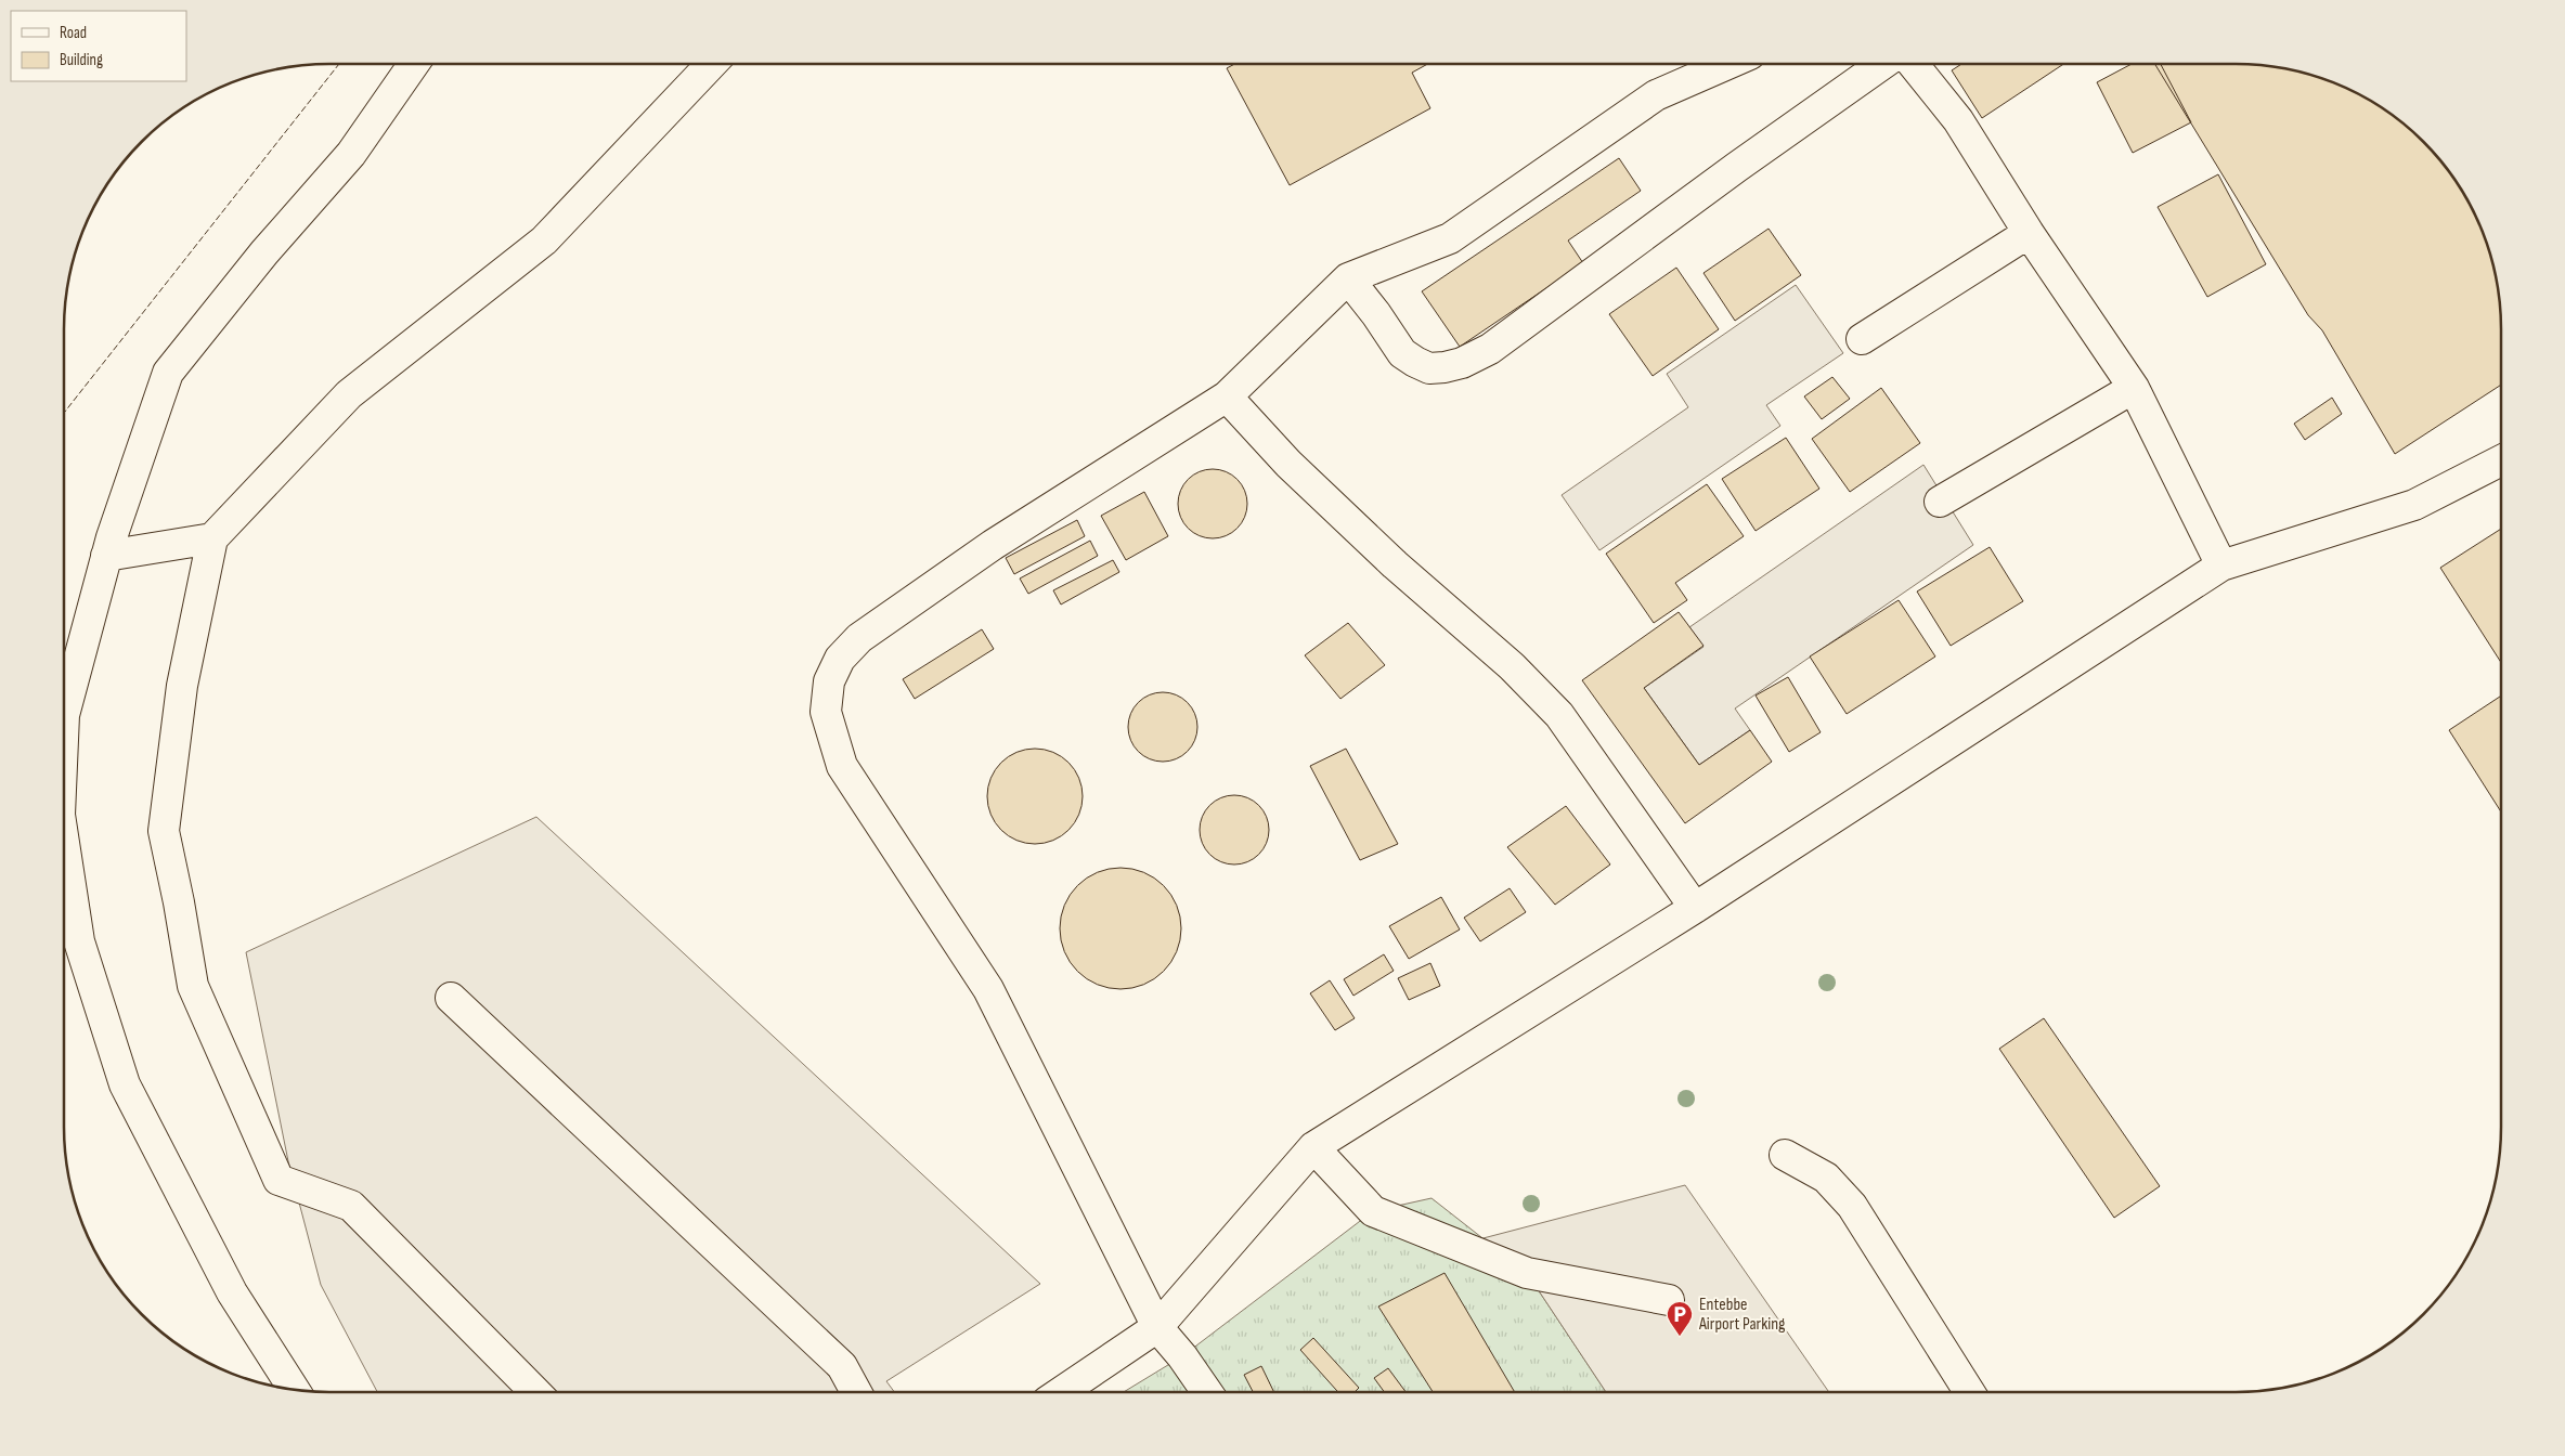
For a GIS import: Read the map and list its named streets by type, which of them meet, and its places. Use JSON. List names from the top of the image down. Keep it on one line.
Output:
{"places":{"parking":["Entebbe Airport Parking"]},"legend":["Road","Building"]}
